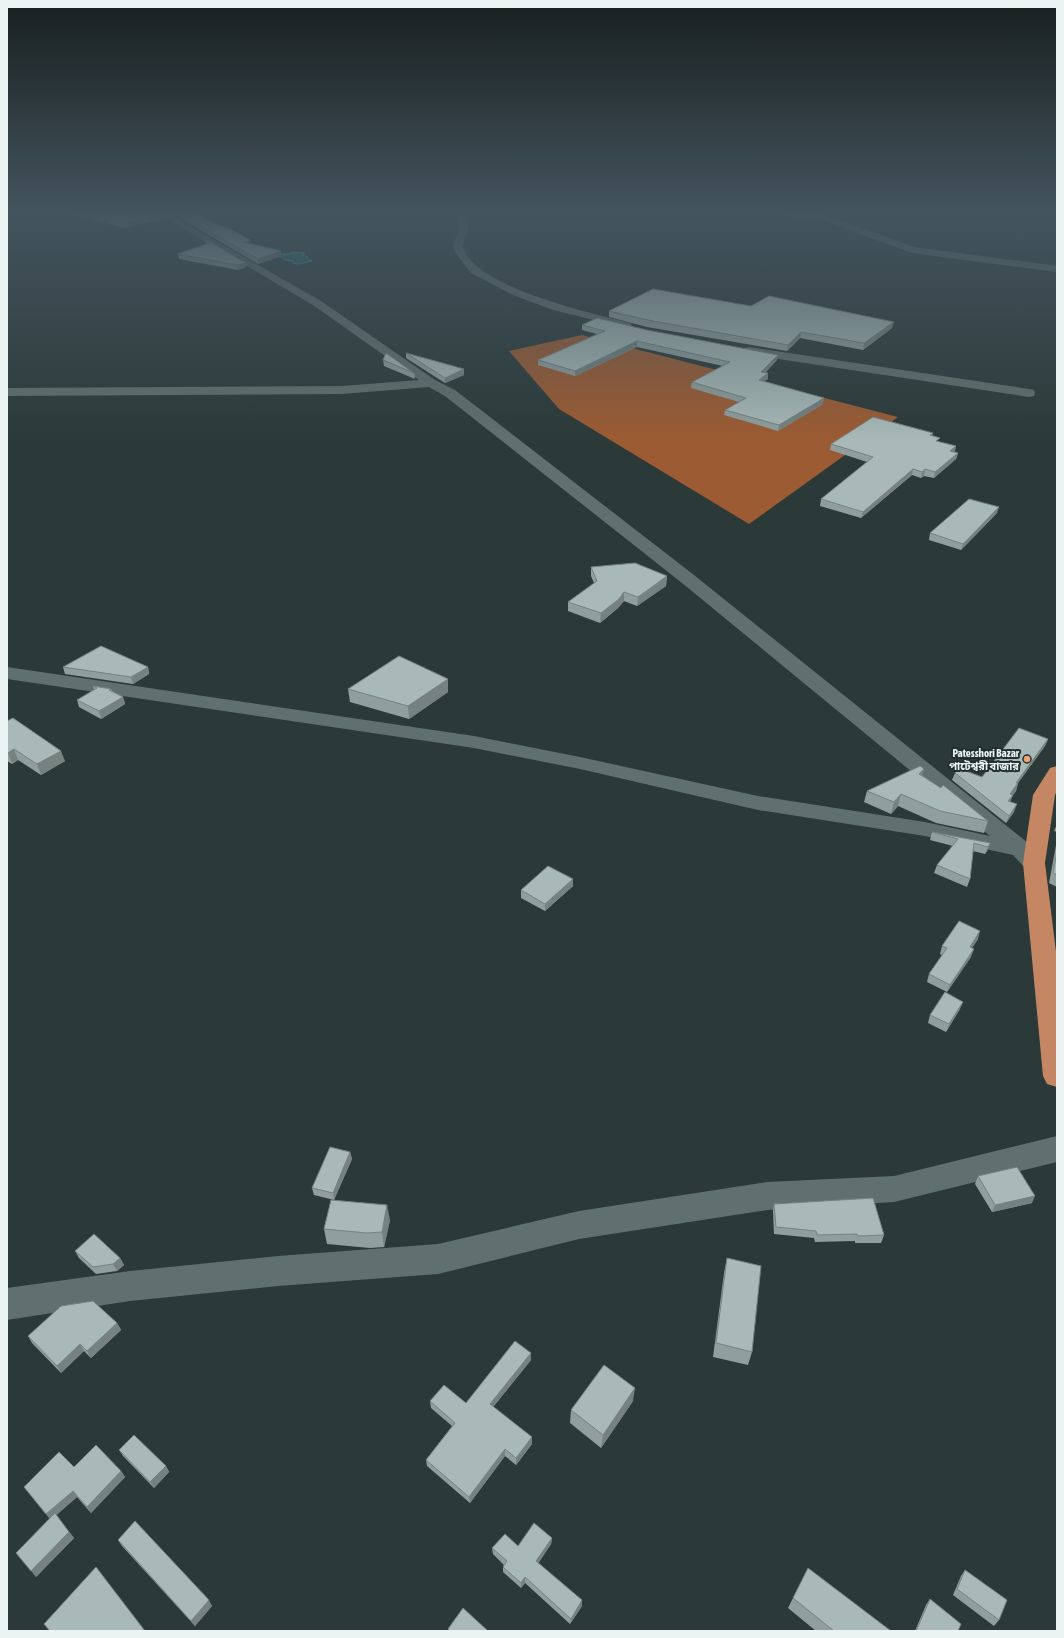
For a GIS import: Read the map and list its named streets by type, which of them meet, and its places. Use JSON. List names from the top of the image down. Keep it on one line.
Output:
{"places":["Patesshori Bazar পাটেশ্বরী বাজার"]}
